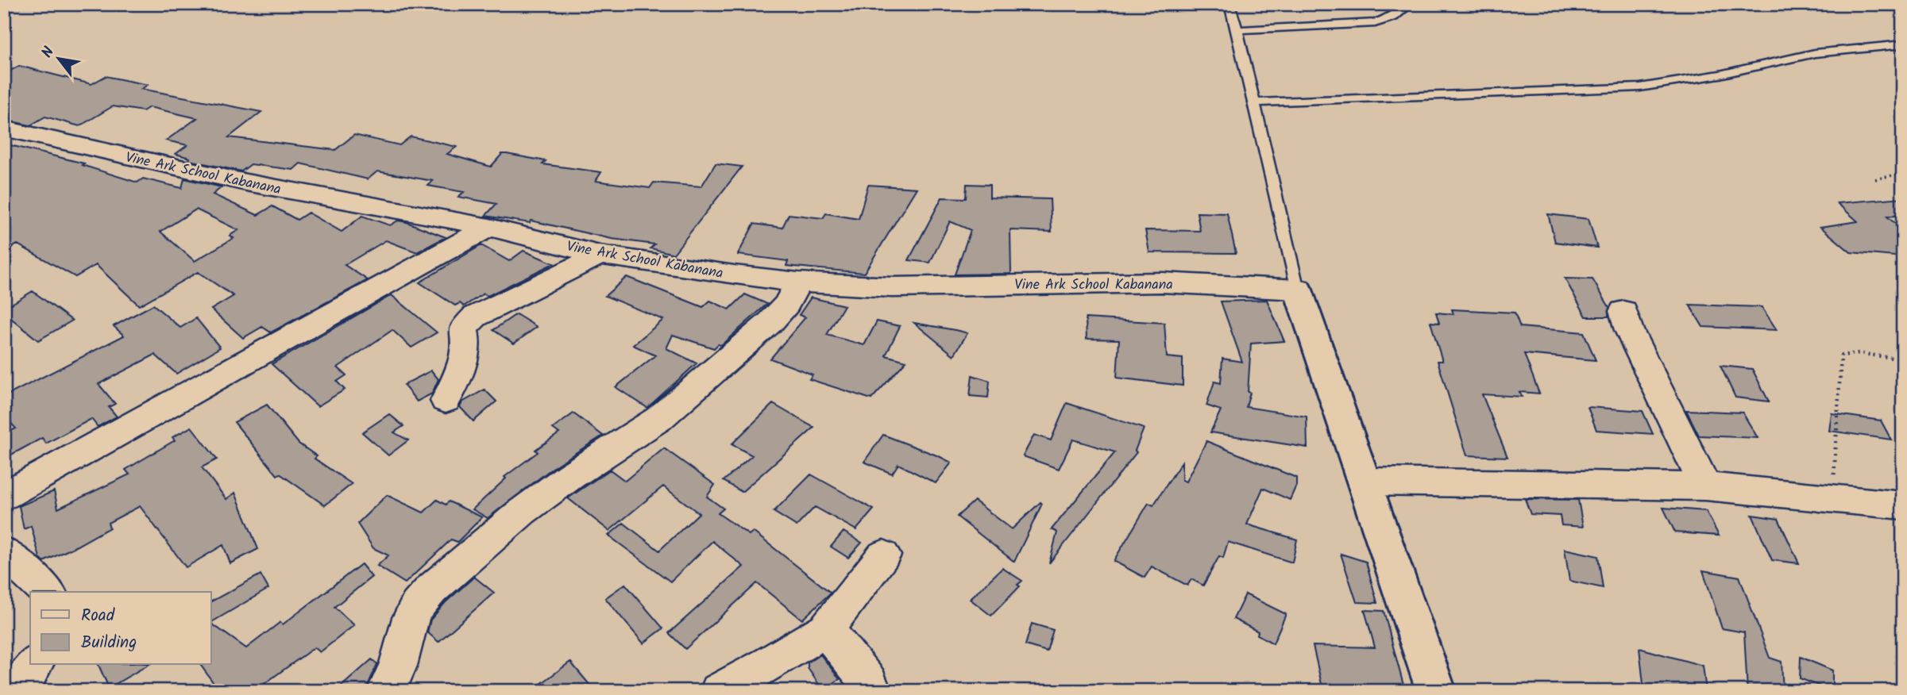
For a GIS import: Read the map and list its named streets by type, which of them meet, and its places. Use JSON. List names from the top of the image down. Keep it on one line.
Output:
{"streets":{"street":["Vine Ark School Kabanana"]},"legend":["Road","Building"],"north":"top left"}
